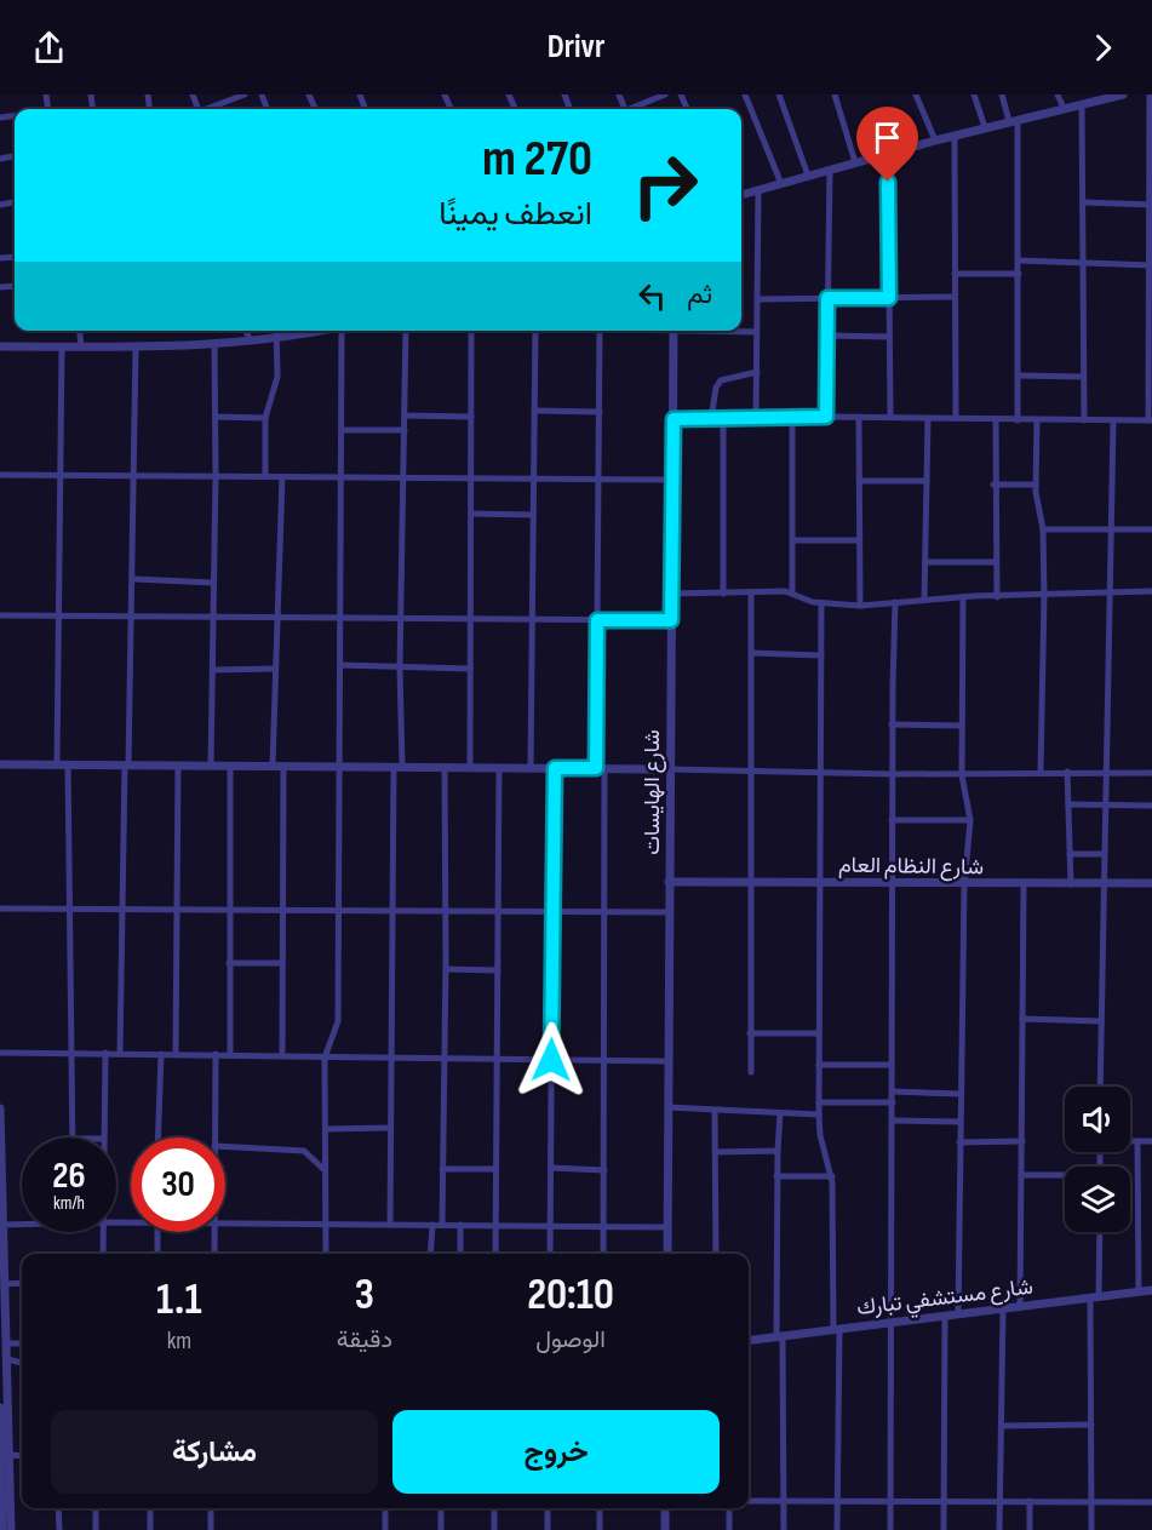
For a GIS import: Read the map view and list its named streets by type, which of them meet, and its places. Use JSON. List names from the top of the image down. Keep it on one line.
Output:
{"streets":{"street":["شارع الهايسات","شارع النظام العام","شارع مستشفي تبارك"]},"crossings":[["شارع الهايسات","شارع النظام العام"]],"page":{"header":"Drivr","turn":["270 m","انعطف يمينًا"],"then":"ثم","speed":"26 km/h","limit":"30","eta":["20:10","الوصول","3","دقيقة","1.1","km"],"buttons":["خروج","مشاركة"]}}
